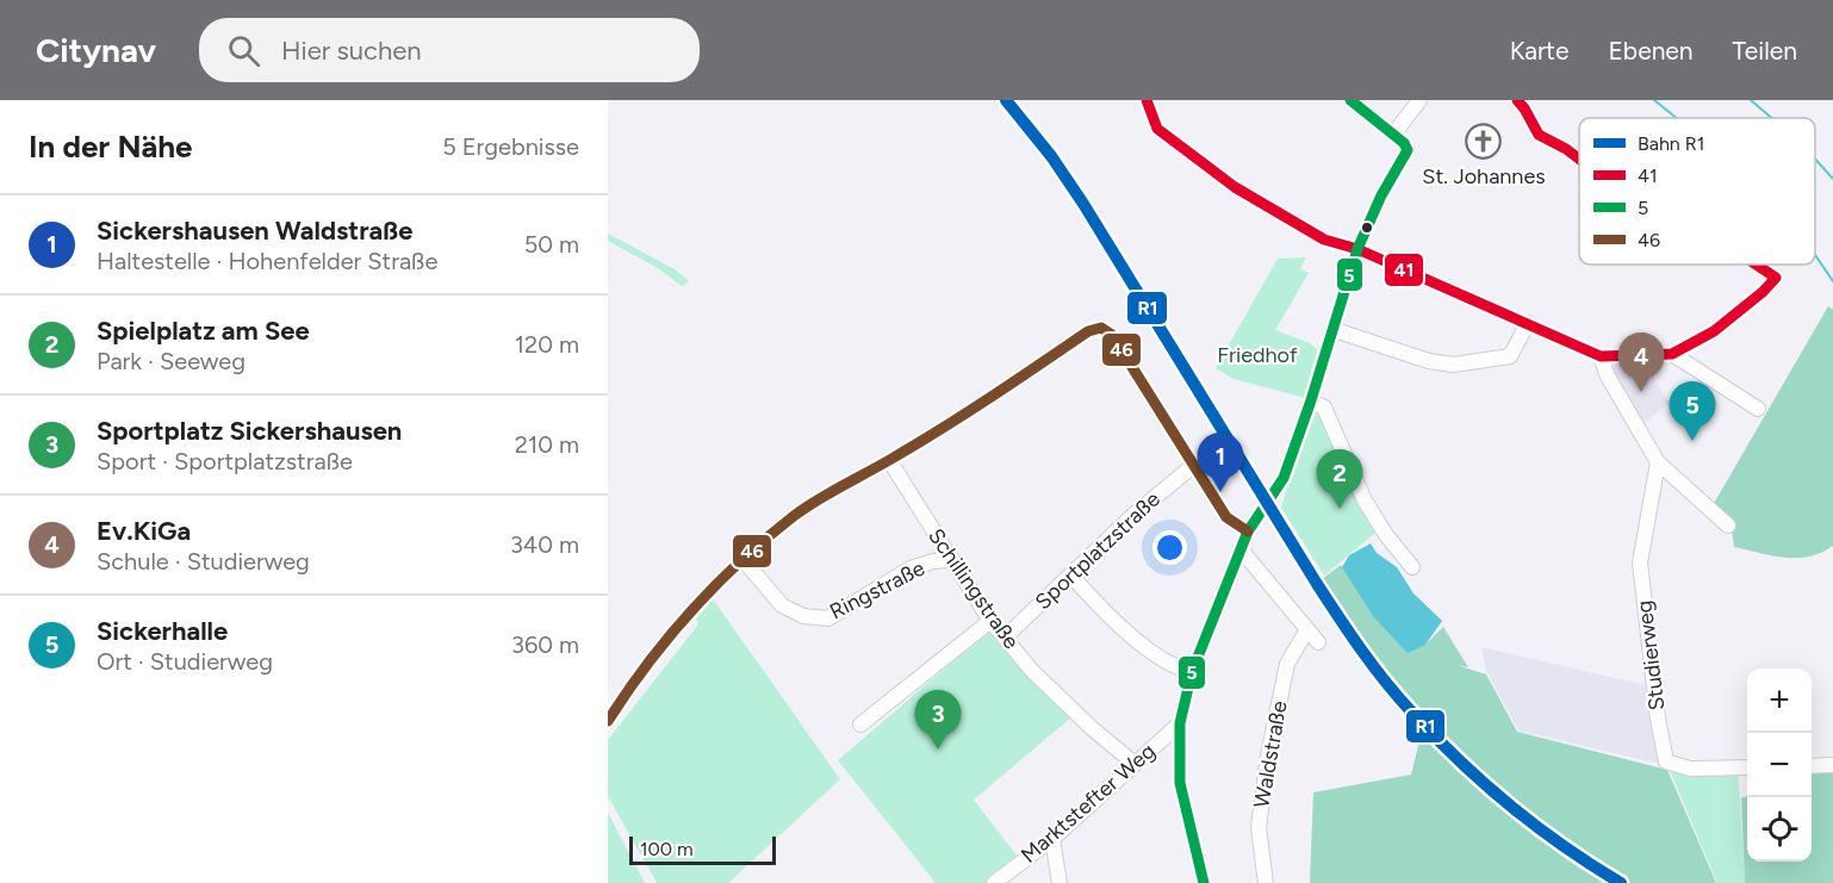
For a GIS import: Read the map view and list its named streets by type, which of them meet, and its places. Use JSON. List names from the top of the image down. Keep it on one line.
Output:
{"streets":{"street":["Sportplatzstraße","Schillingstraße","Ringstraße","Studierweg","Waldstraße","Marktstefter Weg"]},"crossings":[["Sportplatzstraße","Schillingstraße"],["Schillingstraße","Ringstraße"],["Schillingstraße","Marktstefter Weg"]],"parks":["Friedhof"],"places":{"church":["St. Johannes"]},"lines":["rail line R1","transit line 41","transit line 5","transit line 46"],"legend":["Bahn R1","41","5","46"],"scale_bar":"100 m","page":{"header":"Citynav","search":"Hier suchen","nav":["Karte","Ebenen","Teilen"],"heading":["In der Nähe","5 Ergebnisse"],"list":[{"mark":"1","name":"Sickershausen Waldstraße","note":"Haltestelle · Hohenfelder Straße","value":"50 m"},{"mark":"2","name":"Spielplatz am See","note":"Park · Seeweg","value":"120 m"},{"mark":"3","name":"Sportplatz Sickershausen","note":"Sport · Sportplatzstraße","value":"210 m"},{"mark":"4","name":"Ev.KiGa","note":"Schule · Studierweg","value":"340 m"},{"mark":"5","name":"Sickerhalle","note":"Ort · Studierweg","value":"360 m"}],"pins":["4","5","1","2","3"],"map_buttons":["+","−"],"scale":"100 m"}}
